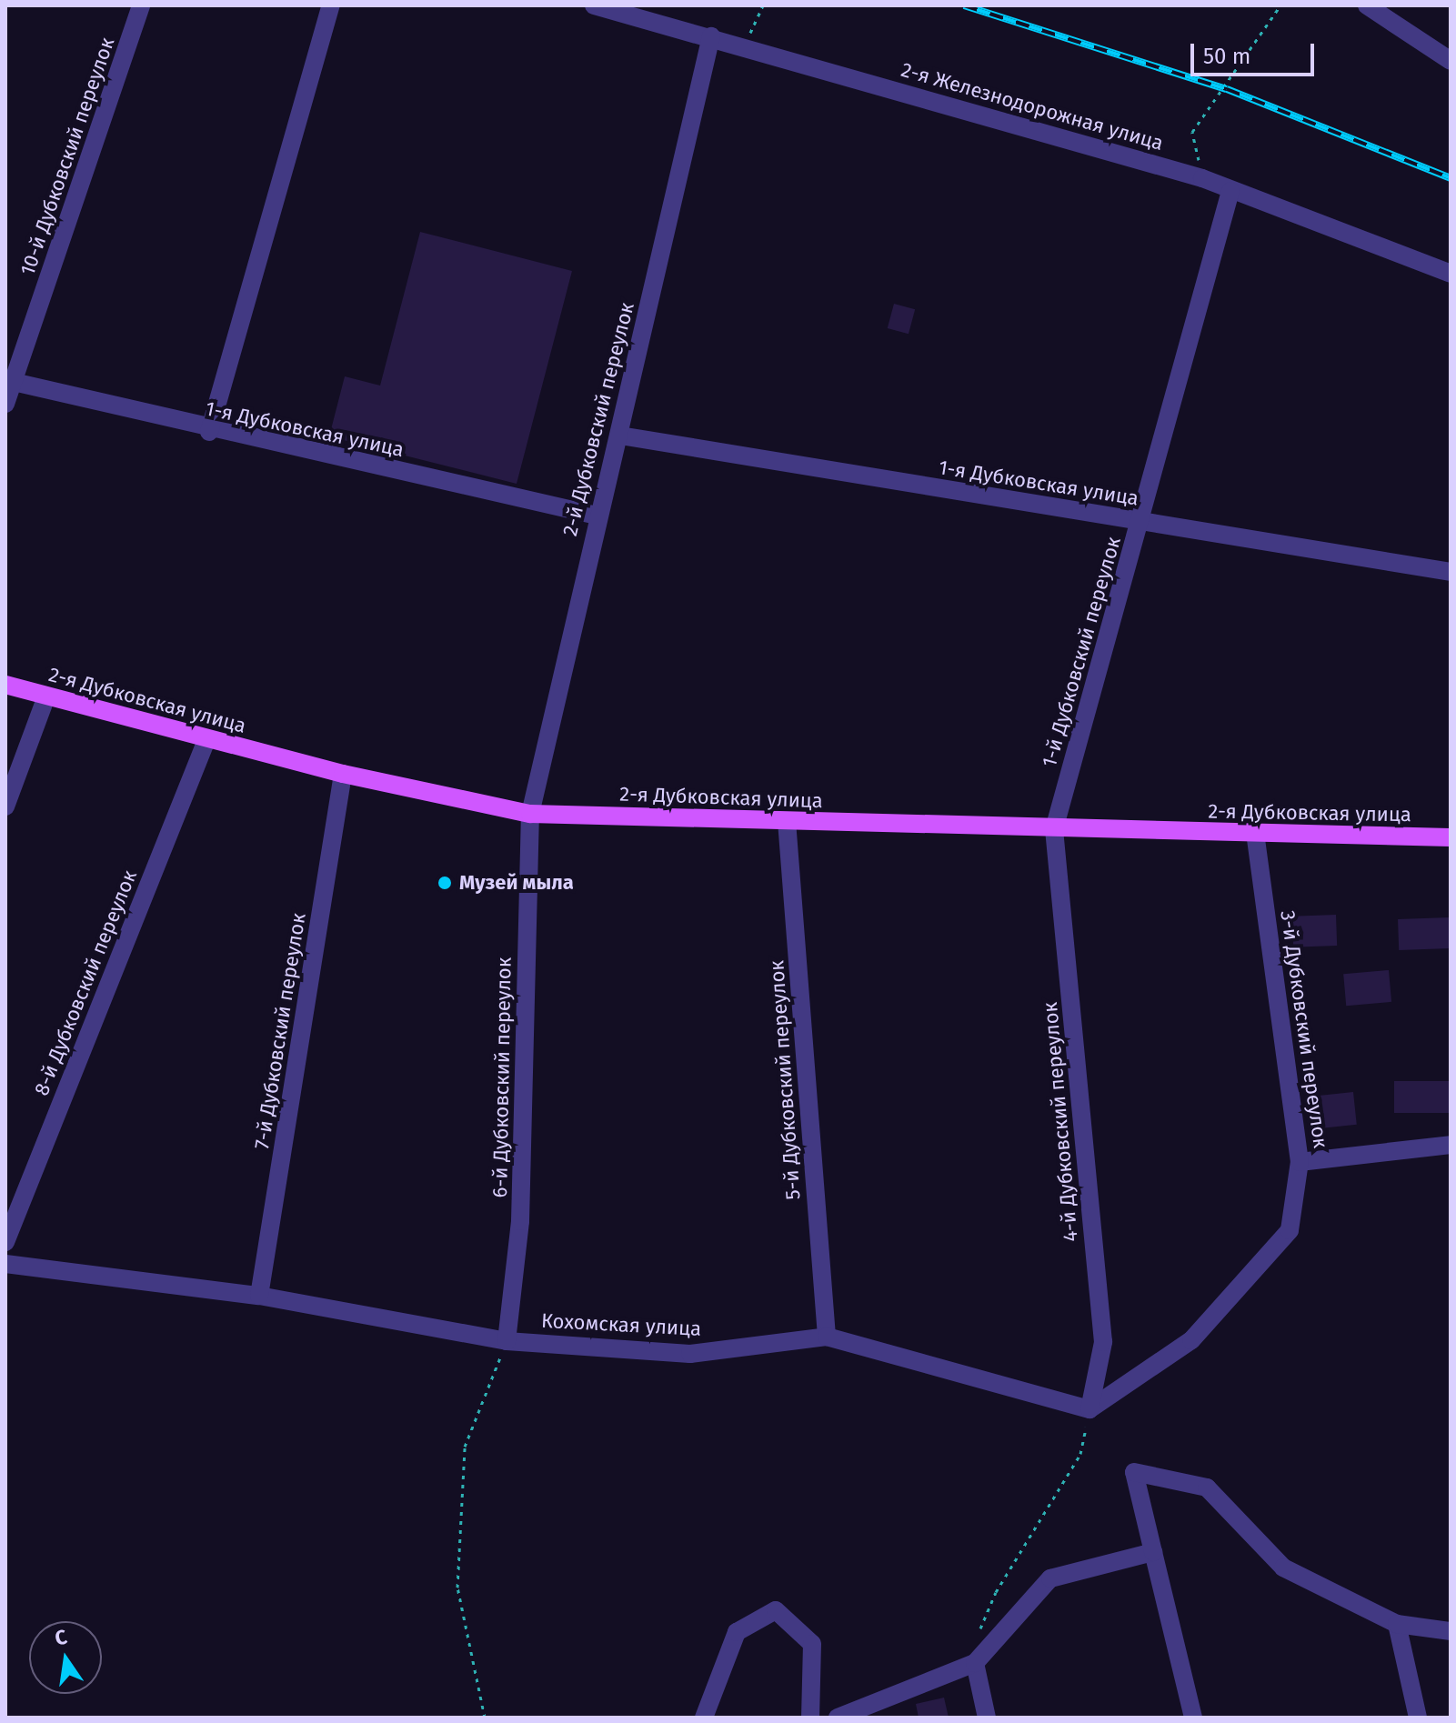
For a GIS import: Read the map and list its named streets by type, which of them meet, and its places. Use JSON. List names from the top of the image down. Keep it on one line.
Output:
{"streets":{"main road":["2-я Дубковская улица"],"street":["2-я Железнодорожная улица","10-й Дубковский переулок","2-й Дубковский переулок","1-я Дубковская улица","1-й Дубковский переулок","8-й Дубковский переулок","3-й Дубковский переулок","7-й Дубковский переулок","6-й Дубковский переулок","5-й Дубковский переулок","4-й Дубковский переулок","Кохомская улица"]},"crossings":[["2-я Железнодорожная улица","2-й Дубковский переулок"],["2-я Железнодорожная улица","1-й Дубковский переулок"],["10-й Дубковский переулок","1-я Дубковская улица"],["2-й Дубковский переулок","1-я Дубковская улица"],["2-й Дубковский переулок","2-я Дубковская улица"],["2-й Дубковский переулок","6-й Дубковский переулок"],["1-я Дубковская улица","1-й Дубковский переулок"],["1-й Дубковский переулок","2-я Дубковская улица"],["1-й Дубковский переулок","4-й Дубковский переулок"],["2-я Дубковская улица","8-й Дубковский переулок"],["2-я Дубковская улица","3-й Дубковский переулок"],["2-я Дубковская улица","7-й Дубковский переулок"],["2-я Дубковская улица","6-й Дубковский переулок"],["2-я Дубковская улица","5-й Дубковский переулок"],["2-я Дубковская улица","4-й Дубковский переулок"],["3-й Дубковский переулок","4-й Дубковский переулок"],["3-й Дубковский переулок","Кохомская улица"],["7-й Дубковский переулок","Кохомская улица"],["6-й Дубковский переулок","Кохомская улица"],["5-й Дубковский переулок","Кохомская улица"],["4-й Дубковский переулок","Кохомская улица"]],"places":["Музей мыла"],"scale_bar":"50 m","north":"top"}
